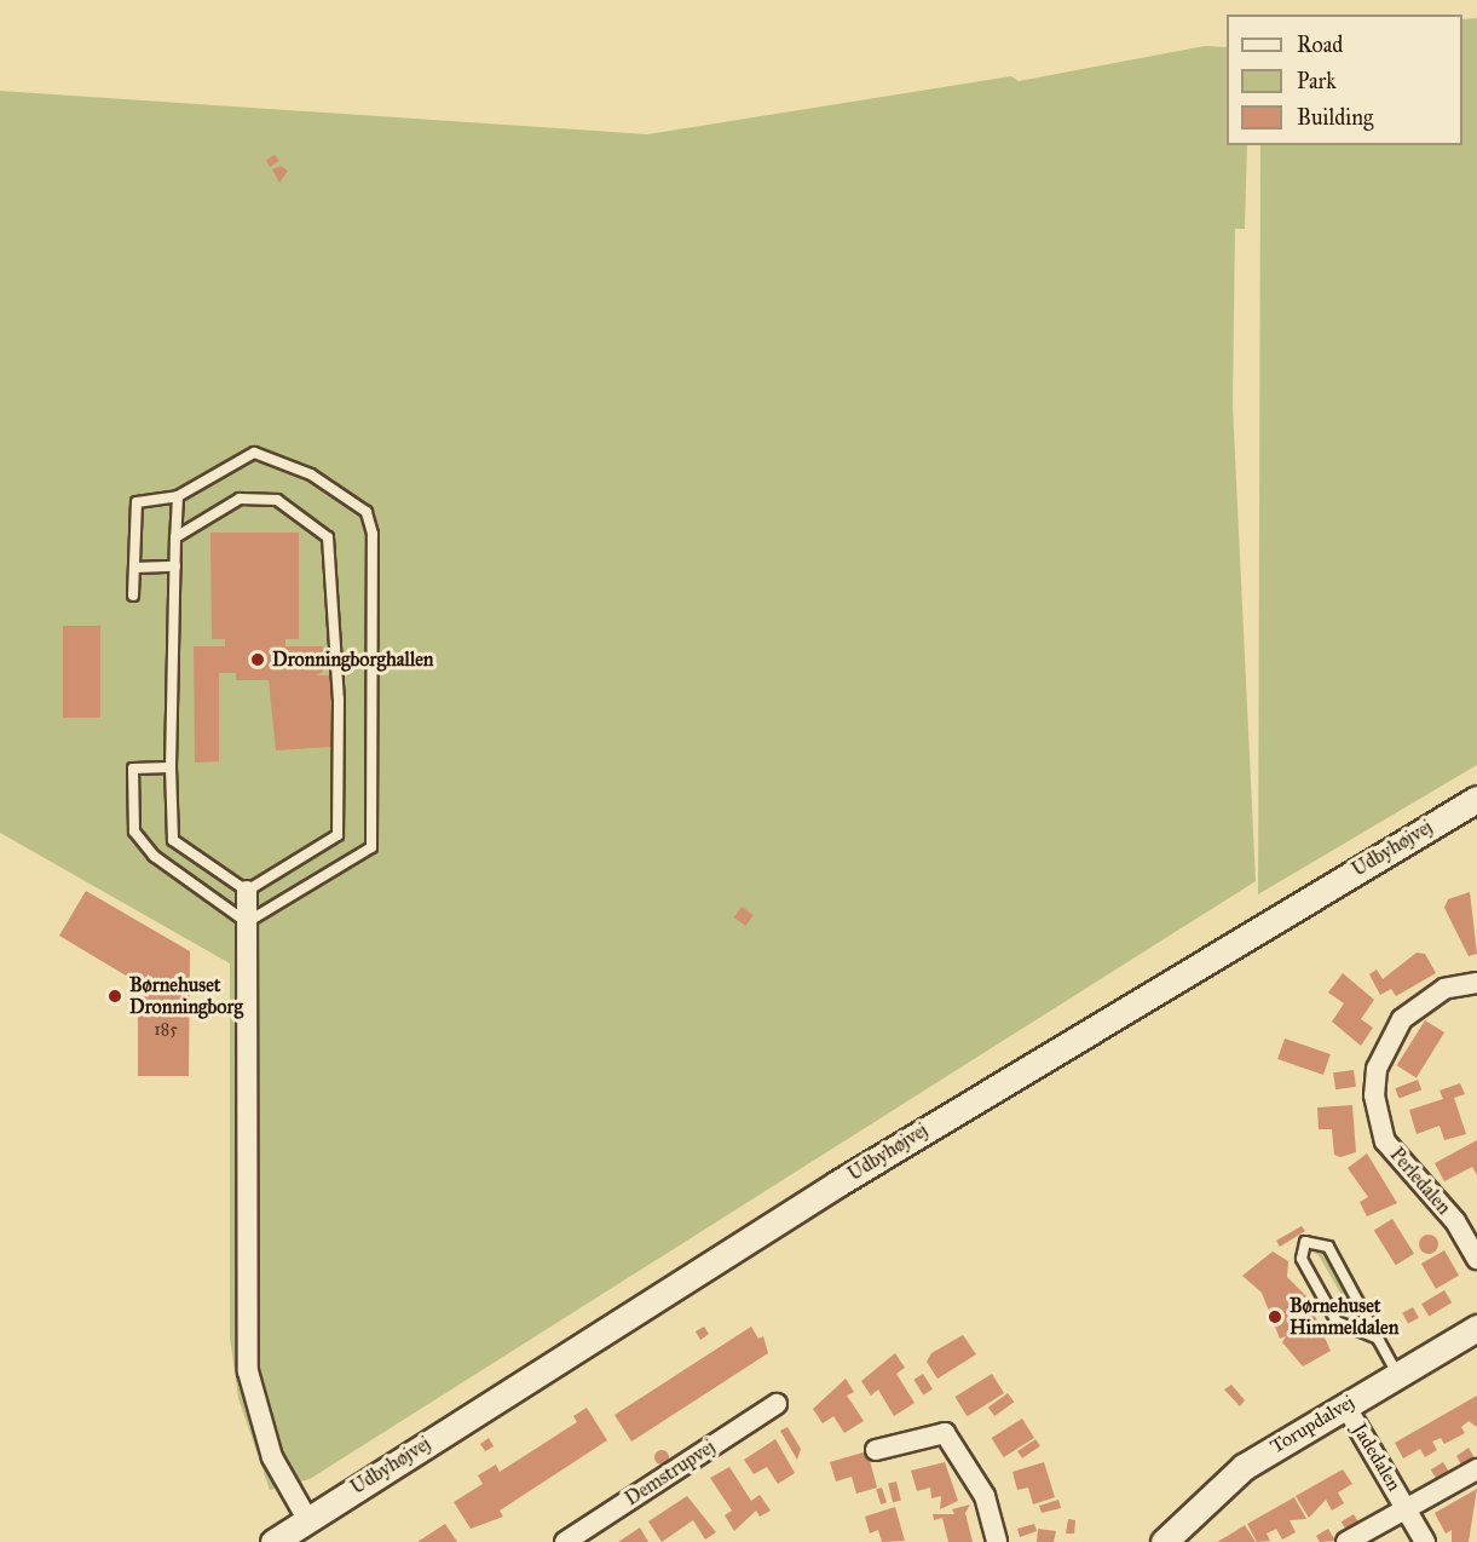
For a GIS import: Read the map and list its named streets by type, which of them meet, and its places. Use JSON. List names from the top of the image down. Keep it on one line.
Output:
{"streets":{"street":["Udbyhøjvej","Perledalen","Torupdalvej","Jadedalen","Demstrupvej"]},"crossings":[["Torupdalvej","Jadedalen"]],"places":["Dronningborghallen","Børnehuset Dronningborg","Børnehuset Himmeldalen"],"house_numbers":["185"],"legend":["Road","Park","Building"]}
